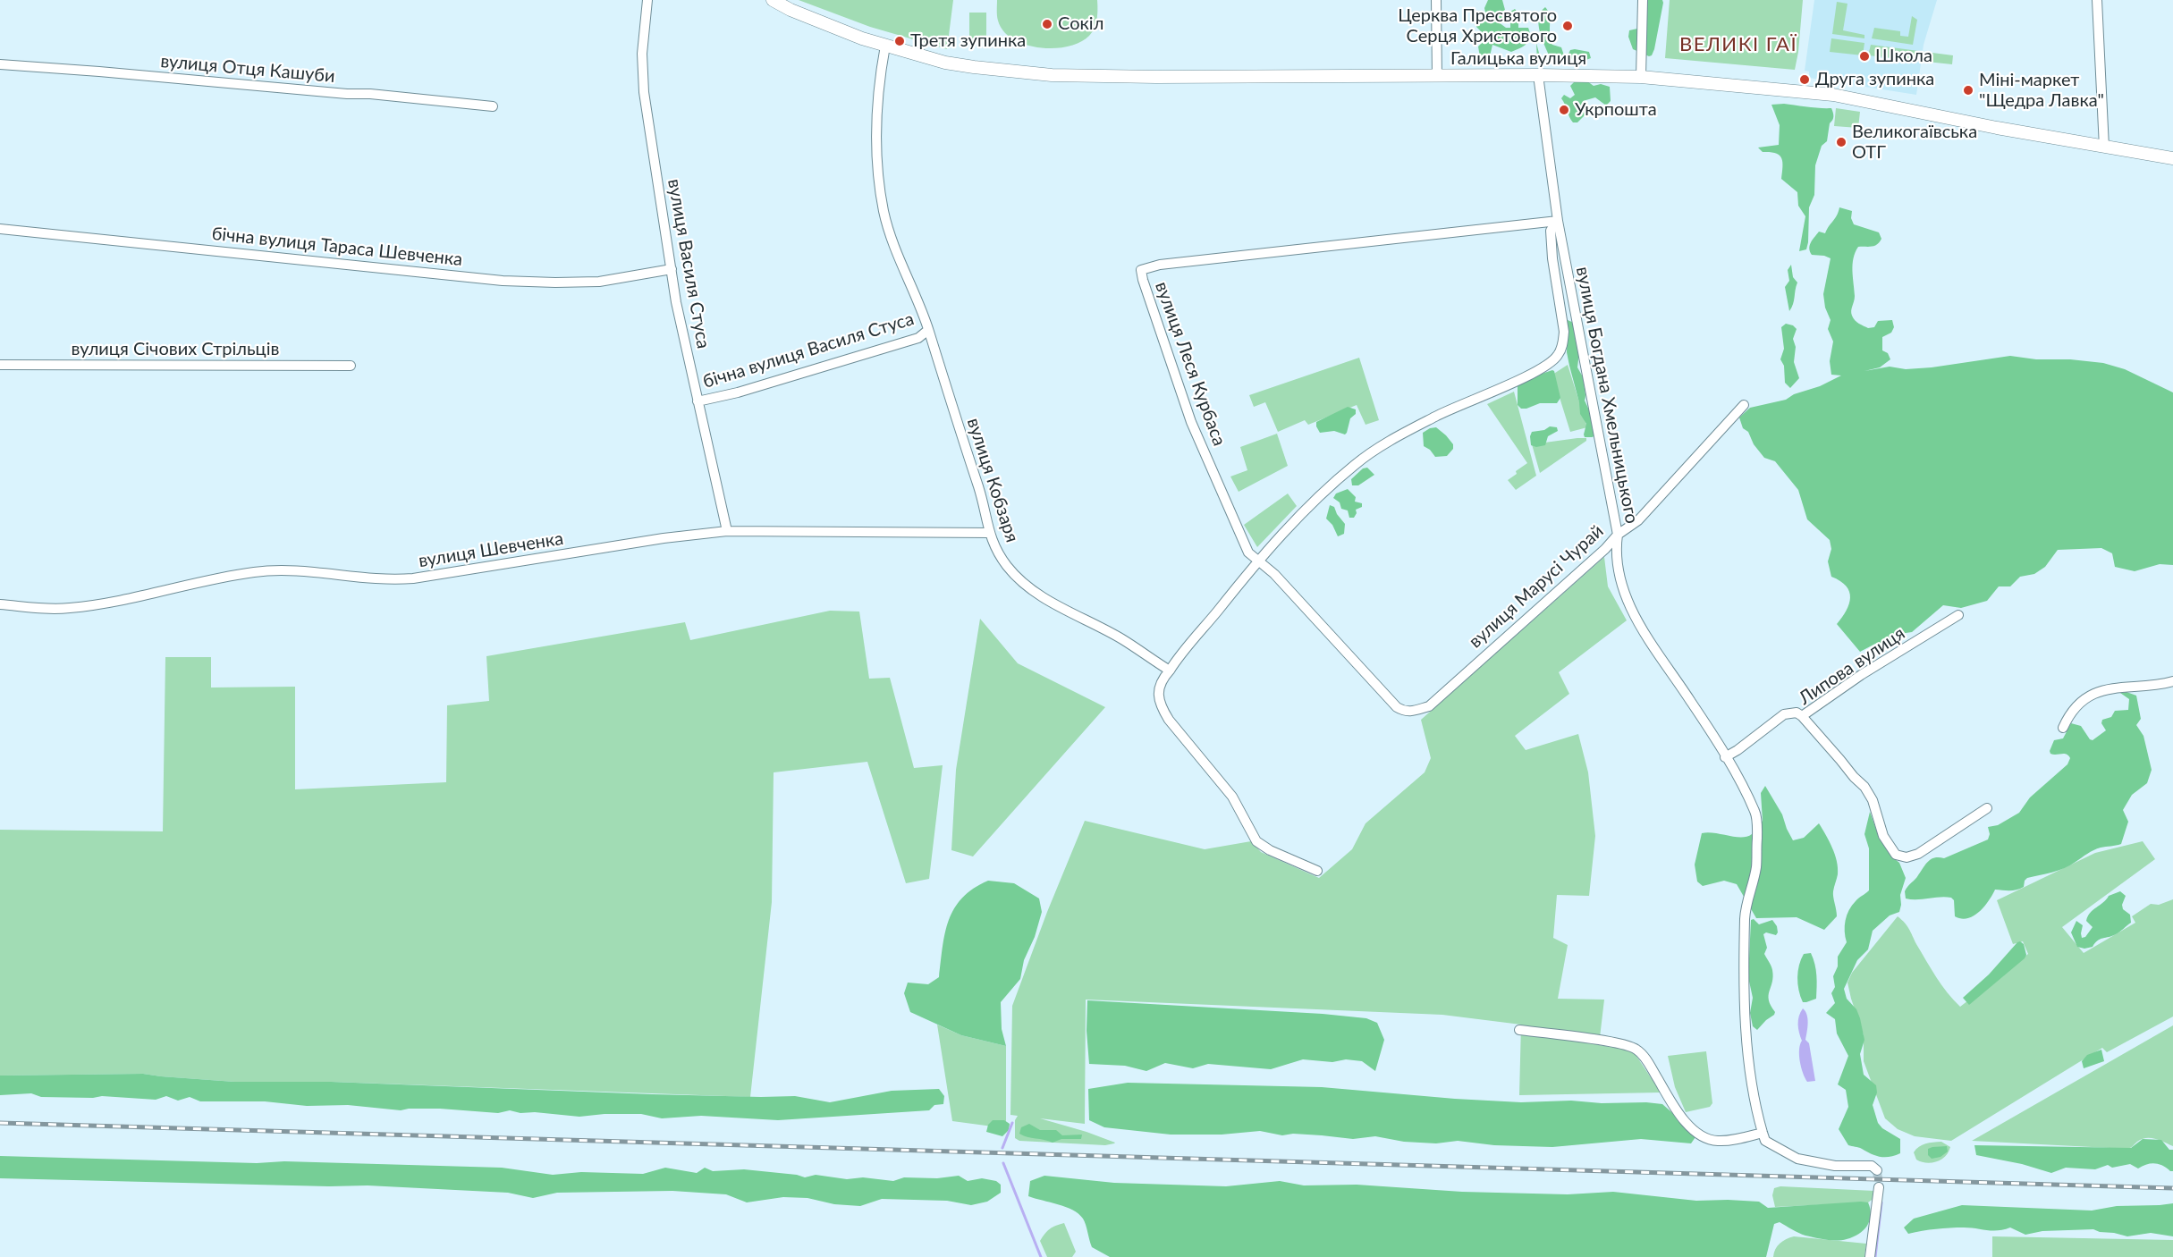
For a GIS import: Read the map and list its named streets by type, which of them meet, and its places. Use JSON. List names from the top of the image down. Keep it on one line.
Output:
{"streets":{"street":["Галицька вулиця","вулиця Отця Кашуби","бічна вулиця Тараса Шевченка","вулиця Василя Стуса","вулиця Січових Стрільців","бічна вулиця Василя Стуса","вулиця Леся Курбаса","вулиця Богдана Хмельницького","вулиця Кобзаря","вулиця Шевченка","вулиця Марусі Чурай","Липова вулиця"]},"crossings":[["Галицька вулиця","вулиця Богдана Хмельницького"],["Галицька вулиця","вулиця Кобзаря"],["бічна вулиця Тараса Шевченка","вулиця Василя Стуса"],["вулиця Василя Стуса","бічна вулиця Василя Стуса"],["вулиця Василя Стуса","вулиця Шевченка"],["бічна вулиця Василя Стуса","вулиця Кобзаря"],["вулиця Леся Курбаса","вулиця Богдана Хмельницького"],["вулиця Леся Курбаса","вулиця Марусі Чурай"],["вулиця Богдана Хмельницького","вулиця Марусі Чурай"],["вулиця Кобзаря","вулиця Шевченка"]],"districts":["ВЕЛИКІ ГАЇ"],"places":["Сокіл","Церква Пресвятого Серця Христового","Третя зупинка","Школа","Друга зупинка","Міні-маркет \"Щедра Лавка\"","Укрпошта","Великогаївська ОТГ"]}
